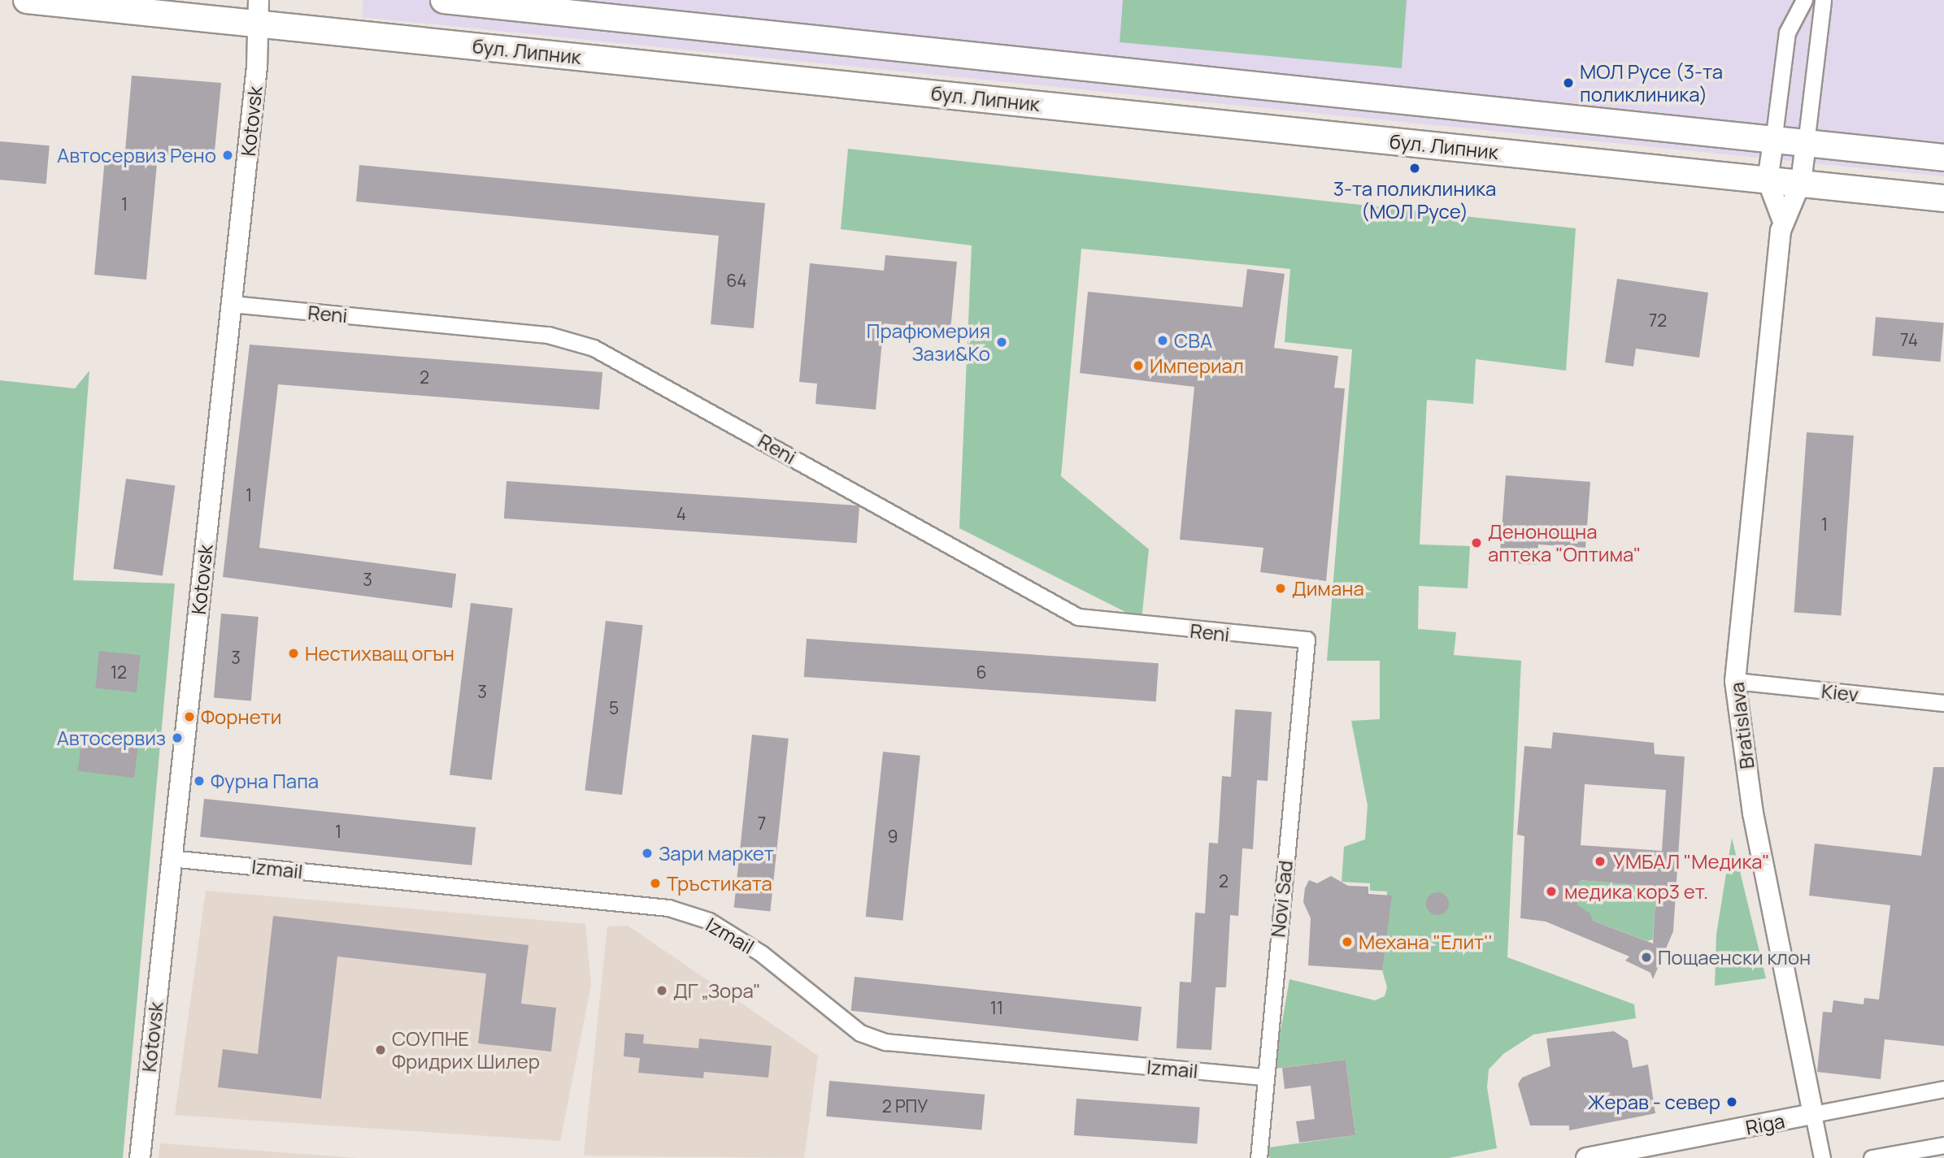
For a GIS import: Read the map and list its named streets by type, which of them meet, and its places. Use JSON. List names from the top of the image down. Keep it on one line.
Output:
{"streets":{"main road":["бул. Липник"],"street":["Kotovsk","Reni","Kiev","Bratislava","Izmail","Novi Sad","Riga"]},"crossings":[["бул. Липник","Kotovsk"],["Kotovsk","Reni"],["Kotovsk","Izmail"],["Reni","Novi Sad"],["Kiev","Bratislava"],["Bratislava","Riga"],["Izmail","Novi Sad"]],"places":["МОЛ Русе (3-та поликлиника)","Автосервиз Рено","3-та поликлиника (МОЛ Русе)","CBA","Прафюмерия Зази&Ко","Империал","Денонощна аптека \"Оптима\"","Димана","Нестихващ огън","Форнети","Автосервиз","Фурна Папа","Зари маркет","УМБАЛ \"Медика\"","Тръстиката","медика кор3 ет.","Механа \"Елит''","Пощаенски клон","ДГ „Зора\"","СОУПНЕ Фридрих Шилер","Жерав - север"],"house_numbers":["1","64","72","74","2","1","4","1","3","3","12","6","3","5","7","1","9","2","11","2 РПУ"]}
